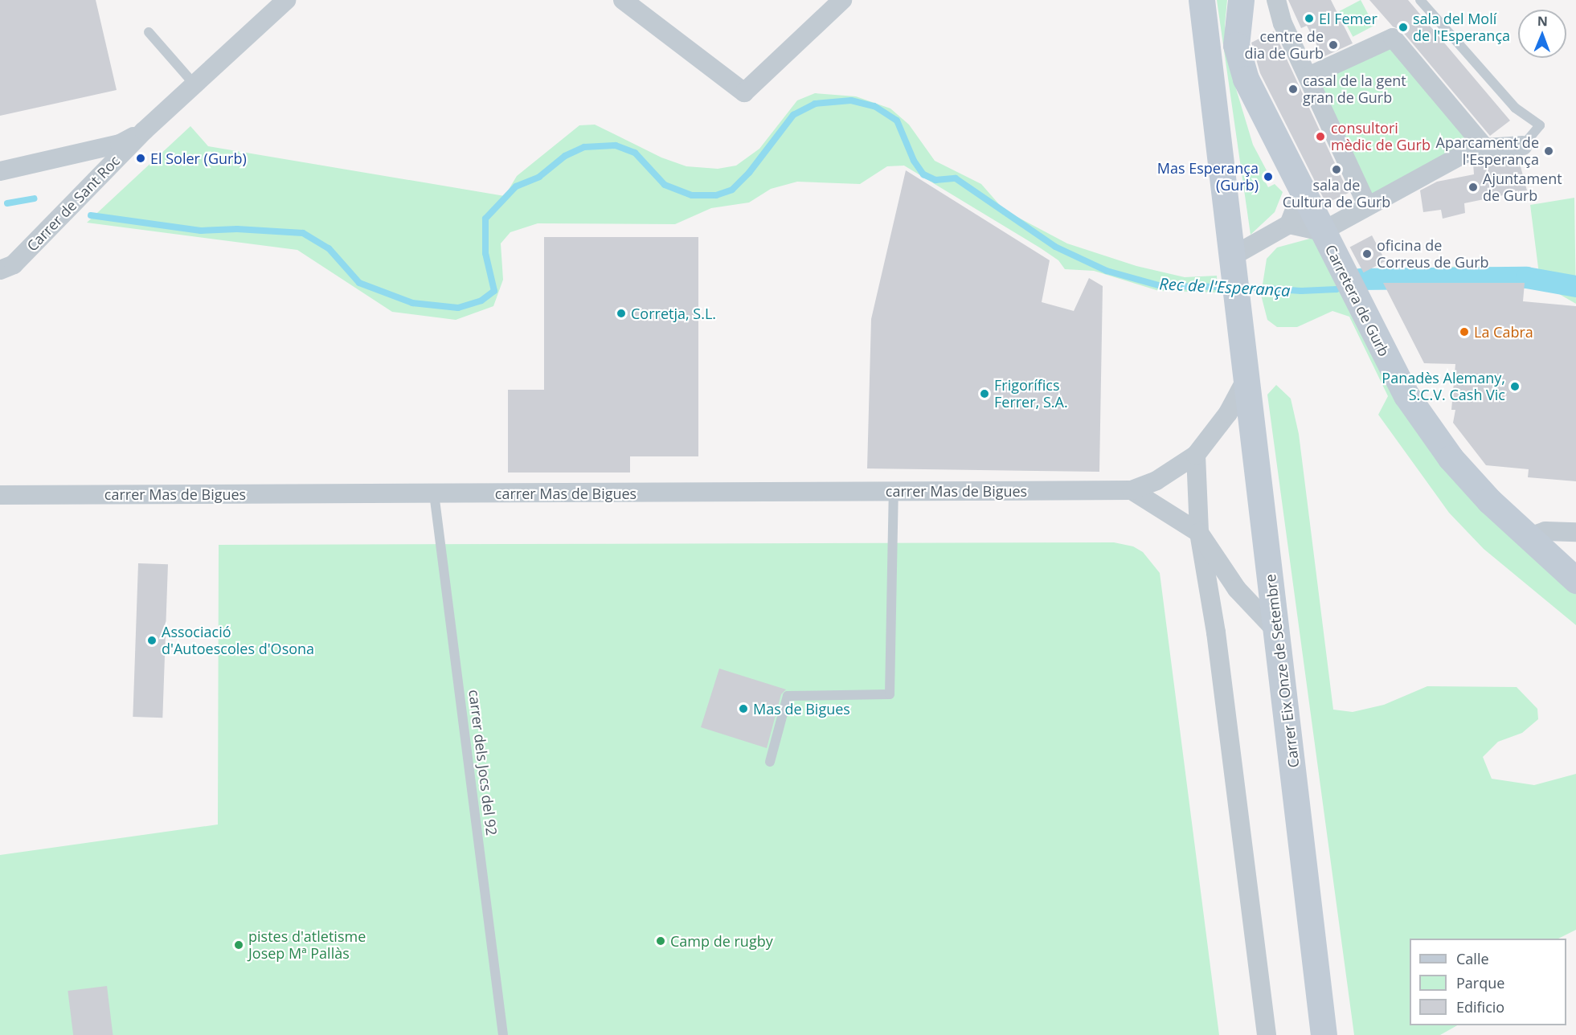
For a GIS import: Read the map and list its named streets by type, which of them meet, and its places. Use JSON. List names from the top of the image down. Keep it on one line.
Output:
{"streets":{"street":["Carrer de Sant Roc","Carretera de Gurb","carrer Mas de Bigues","Carrer Eix Onze de Setembre"],"lane":["carrer dels Jocs del 92"]},"crossings":[["carrer Mas de Bigues","Carrer Eix Onze de Setembre"],["carrer Mas de Bigues","carrer dels Jocs del 92"]],"water":["Rec de l'Esperança"],"places":["El Femer","sala del Molí de l'Esperança","centre de dia de Gurb","casal de la gent gran de Gurb","consultori mèdic de Gurb","Aparcament de l'Esperança","El Soler (Gurb)","sala de Cultura de Gurb","Mas Esperança (Gurb)","Ajuntament de Gurb","oficina de Correus de Gurb","Corretja, S.L.","La Cabra","Panadès Alemany, S.C.V. Cash Vic","Frigorífics Ferrer, S.A.","Associació d'Autoescoles d'Osona","Mas de Bigues","Camp de rugby","pistes d'atletisme Josep Mª Pallàs"],"legend":["Calle","Parque","Edificio"],"north":"top"}
